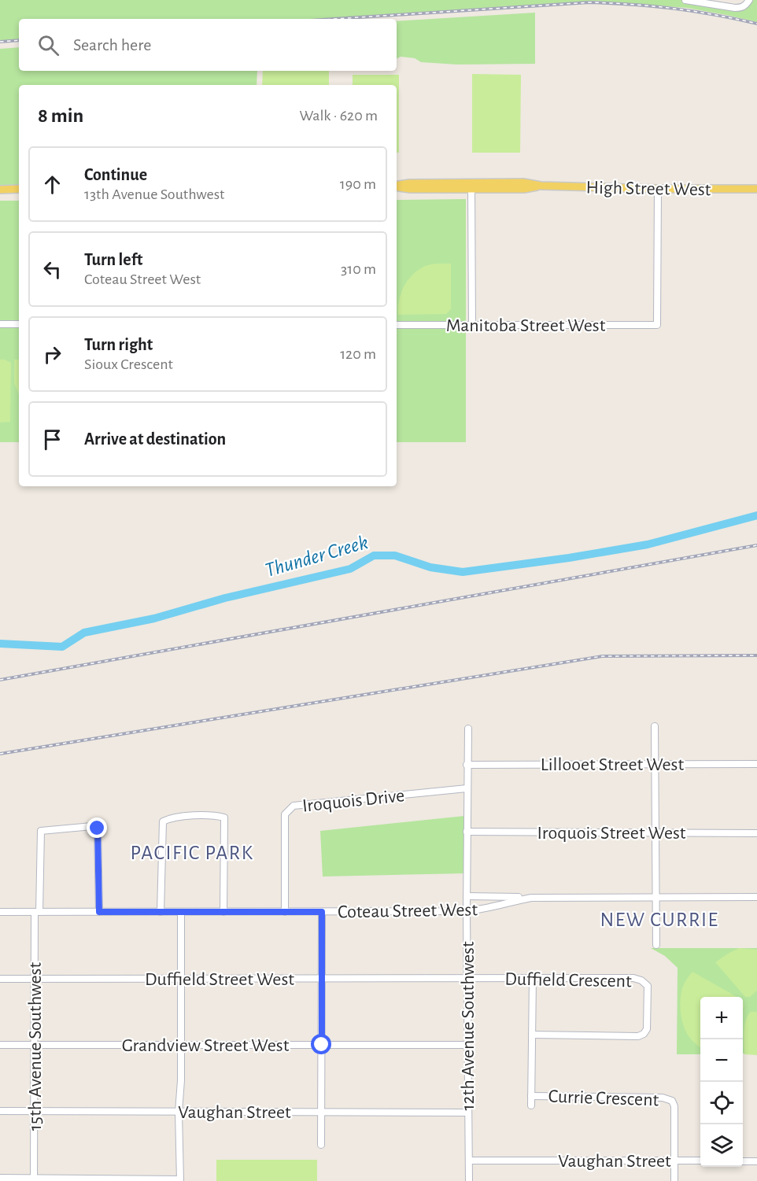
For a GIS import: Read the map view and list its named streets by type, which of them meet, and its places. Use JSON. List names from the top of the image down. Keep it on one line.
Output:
{"streets":{"main road":["High Street West"],"street":["Manitoba Street West","Lillooet Street West","Iroquois Drive","Iroquois Street West","Coteau Street West","Duffield Street West","Duffield Crescent","12th Avenue Southwest","Grandview Street West","15th Avenue Southwest","Currie Crescent","Vaughan Street"]},"crossings":[["High Street West","Manitoba Street West"],["Lillooet Street West","12th Avenue Southwest"],["Iroquois Drive","Coteau Street West"],["Iroquois Drive","12th Avenue Southwest"],["Iroquois Street West","12th Avenue Southwest"],["Coteau Street West","12th Avenue Southwest"],["Coteau Street West","15th Avenue Southwest"],["Duffield Street West","Duffield Crescent"],["Duffield Street West","12th Avenue Southwest"],["Duffield Street West","15th Avenue Southwest"],["Duffield Crescent","12th Avenue Southwest"],["Duffield Crescent","Currie Crescent"],["12th Avenue Southwest","Grandview Street West"],["12th Avenue Southwest","Vaughan Street"],["Grandview Street West","15th Avenue Southwest"],["15th Avenue Southwest","Vaughan Street"],["Currie Crescent","Vaughan Street"]],"districts":["PACIFIC PARK","NEW CURRIE"],"water":["Thunder Creek"],"page":{"search":"Search here","heading":["8 min","Walk · 620 m"],"list":[["Continue","13th Avenue Southwest","190 m"],["Turn left","Coteau Street West","310 m"],["Turn right","Sioux Crescent","120 m"],"Arrive at destination"],"map_buttons":["+","−"]}}
